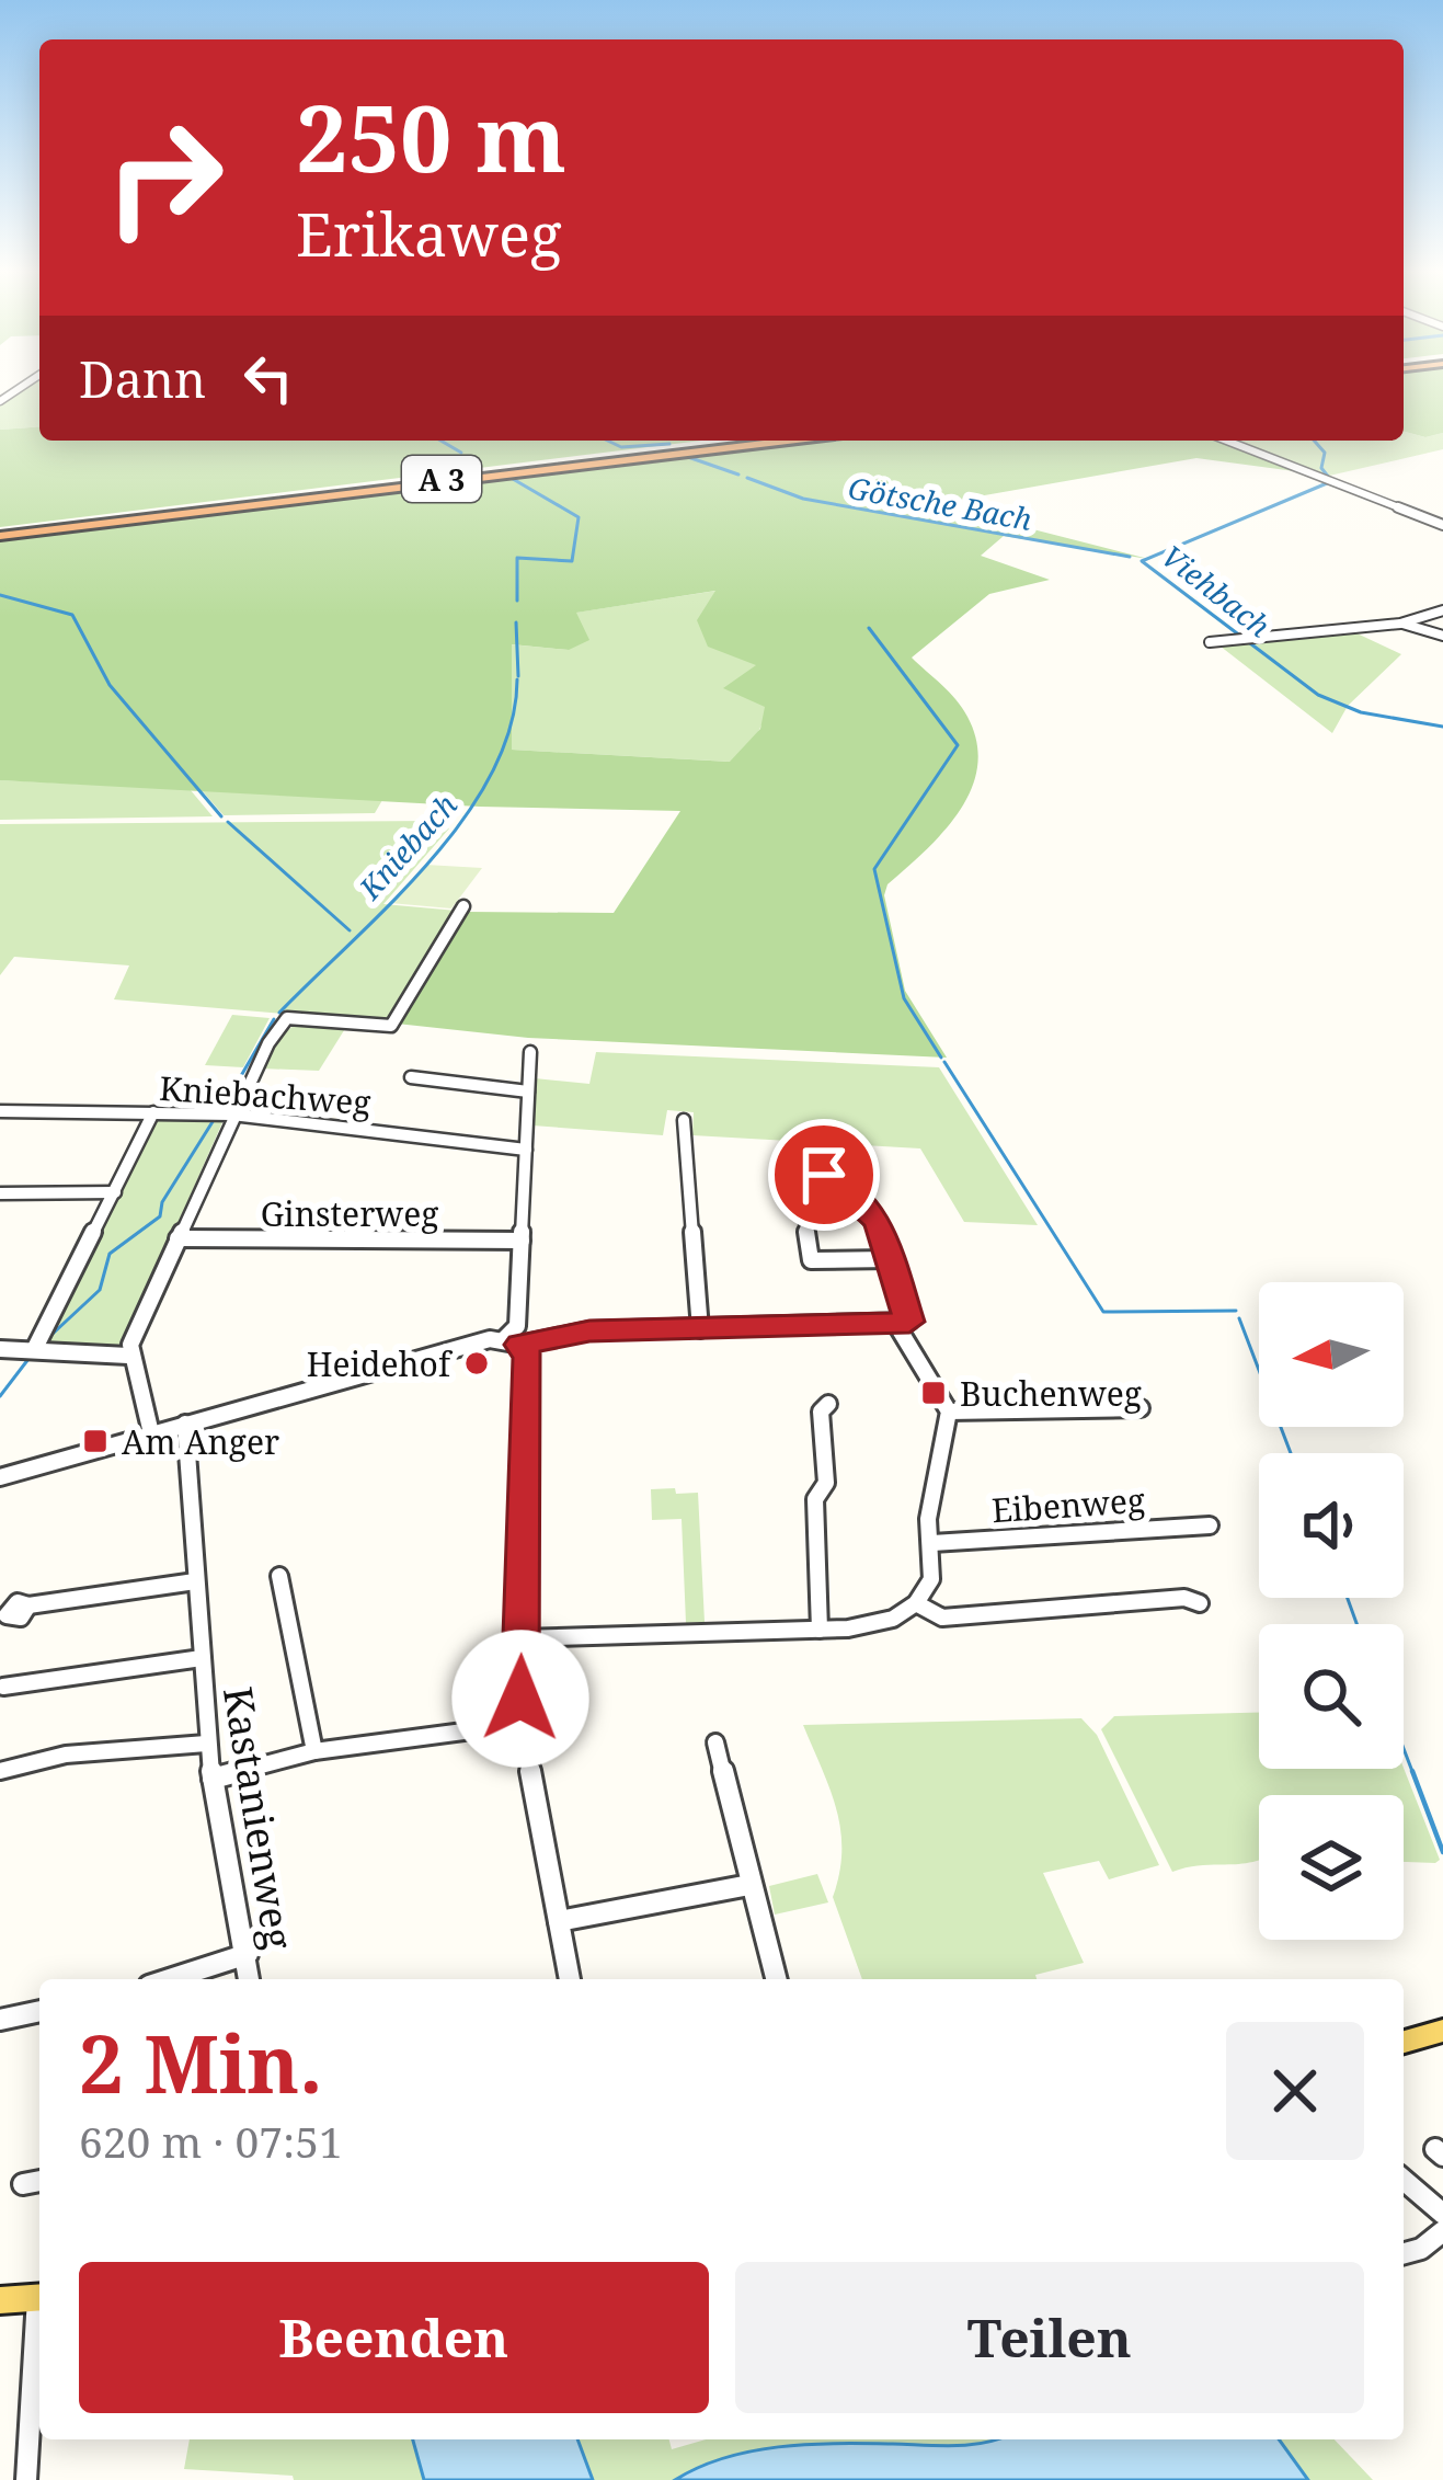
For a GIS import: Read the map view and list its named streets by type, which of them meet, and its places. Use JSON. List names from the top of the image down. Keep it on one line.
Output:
{"streets":{"highway":["A 3"],"street":["Kniebachweg","Ginsterweg","Eibenweg","Kastanienweg"]},"water":["Götsche Bach","Viehbach","Kniebach"],"places":{"other":["Heidehof"],"transit":["Buchenweg","Am Anger"]},"north":"left","page":{"turn":["250 m","Erikaweg"],"then":"Dann","heading":["2 Min.","620 m · 07:51"],"buttons":["Beenden","Teilen"]}}
